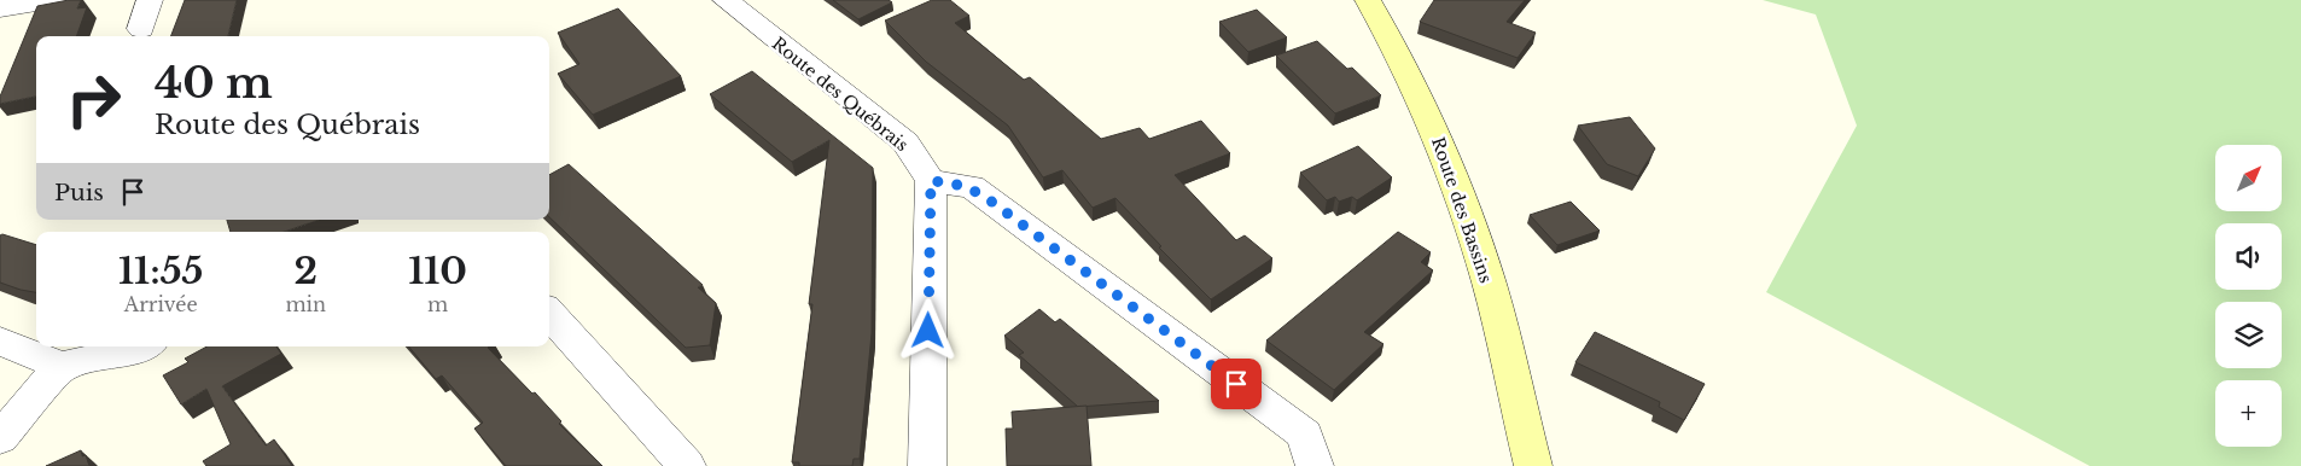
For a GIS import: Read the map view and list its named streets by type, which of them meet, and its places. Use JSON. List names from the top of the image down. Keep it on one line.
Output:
{"streets":{"main road":["Route des Bassins"],"street":["Route des Québrais"]},"north":"top right","page":{"turn":["40 m","Route des Québrais"],"map_buttons":"+","then":"Puis","eta":["11:55","Arrivée","2","min","110","m"]}}
